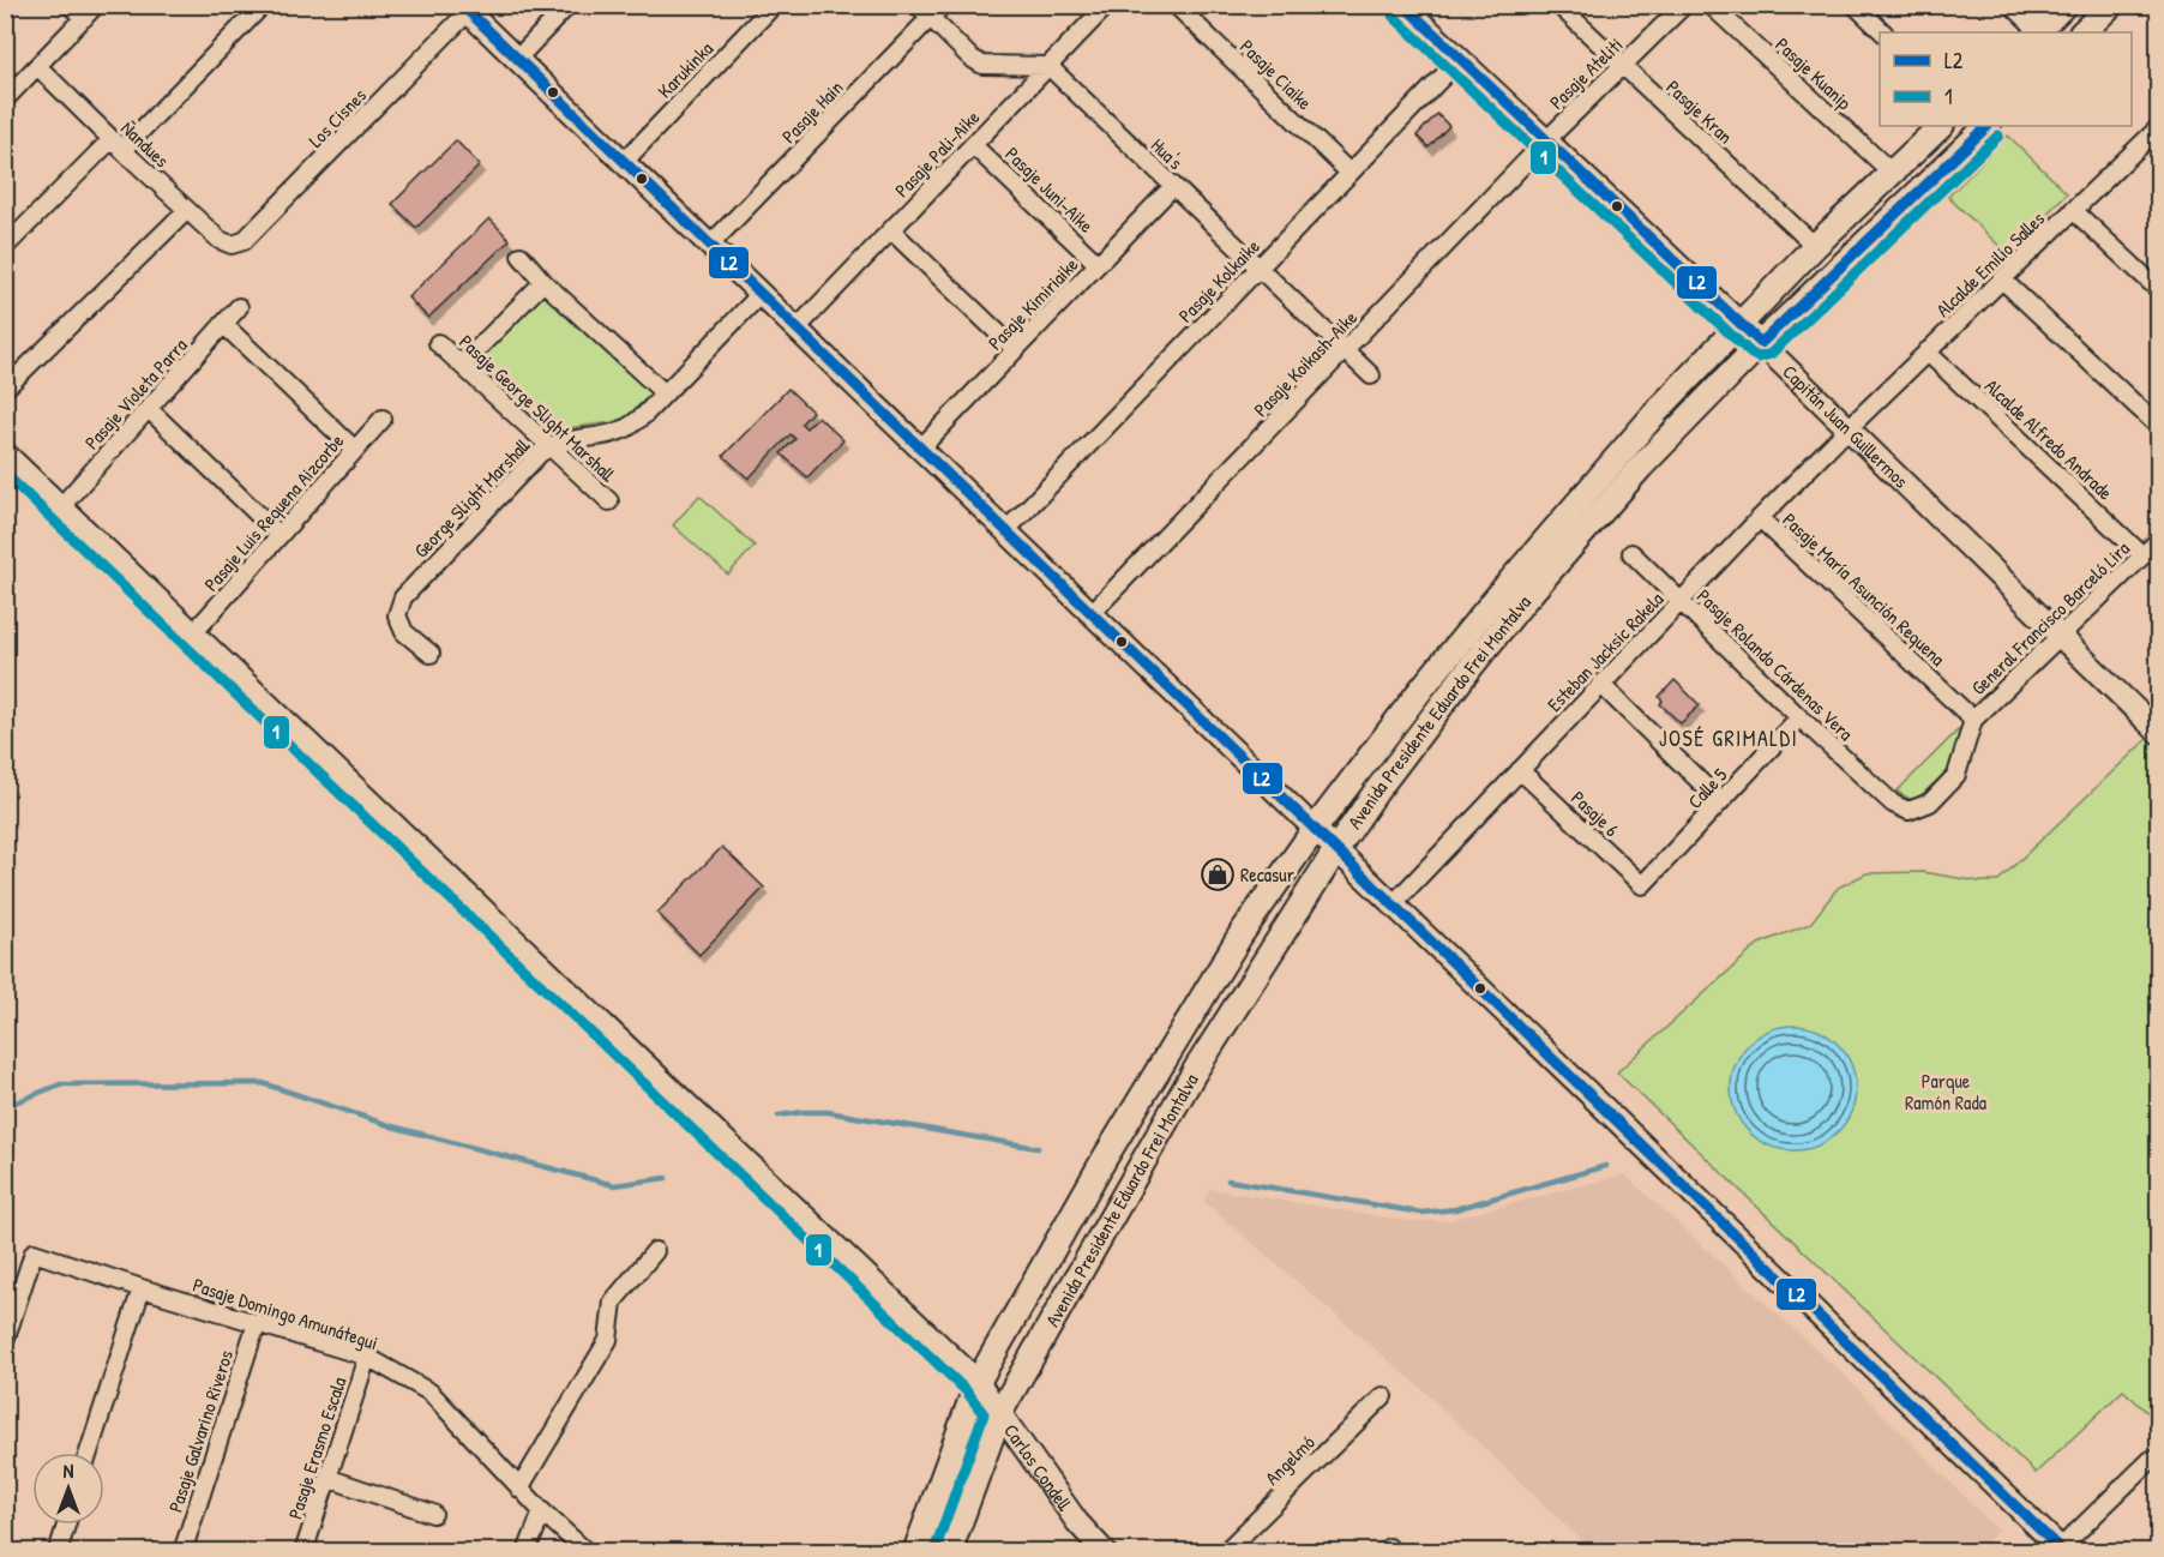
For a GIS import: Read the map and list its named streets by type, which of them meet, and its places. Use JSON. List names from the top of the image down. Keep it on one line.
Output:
{"streets":{"main road":["Avenida Presidente Eduardo Frei Montalva"],"street":["Karukinka","Pasaje Ateliti","Pasaje Kuanip","Pasaje Ciaike","Pasaje Hain","Pasaje Kran","Los Cisnes","Ñandues","Pasaje Pali-Aike","Hua's","Pasaje Juni-Aike","Alcalde Emilio Salles","Pasaje Kolkaike","Pasaje Kimiriaike","Pasaje Koikash-Aike","Pasaje Violeta Parra","Pasaje George Slight Marshall","Capitán Juan Guillermos","Alcalde Alfredo Andrade","George Slight Marshall","Pasaje Luis Requena Aizcorbe","Pasaje María Asunción Requena","General Francisco Barceló Lira","Esteban Jacksic Rakela","Pasaje Rolando Cárdenas Vera","Calle 5","Pasaje 6","Pasaje Domingo Amunátegui","Pasaje Galvarino Riveros","Pasaje Erasmo Escala","Angelmó","Carlos Condell"]},"crossings":[["Pasaje Ateliti","Pasaje Kran"],["Pasaje Ateliti","Pasaje Koikash-Aike"],["Pasaje Ateliti","Capitán Juan Guillermos"],["Pasaje Kuanip","Avenida Presidente Eduardo Frei Montalva"],["Pasaje Ciaike","Pasaje Kolkaike"],["Pasaje Kran","Avenida Presidente Eduardo Frei Montalva"],["Los Cisnes","Ñandues"],["Pasaje Pali-Aike","Hua's"],["Pasaje Pali-Aike","Pasaje Juni-Aike"],["Hua's","Pasaje Kolkaike"],["Hua's","Pasaje Kimiriaike"],["Hua's","Pasaje Koikash-Aike"],["Pasaje Juni-Aike","Pasaje Kimiriaike"],["Alcalde Emilio Salles","Capitán Juan Guillermos"],["Alcalde Emilio Salles","Alcalde Alfredo Andrade"],["Alcalde Emilio Salles","Esteban Jacksic Rakela"],["Pasaje Kolkaike","Capitán Juan Guillermos"],["Pasaje Koikash-Aike","Capitán Juan Guillermos"],["Pasaje Violeta Parra","Carlos Condell"],["Pasaje George Slight Marshall","George Slight Marshall"],["Capitán Juan Guillermos","General Francisco Barceló Lira"],["Capitán Juan Guillermos","Esteban Jacksic Rakela"],["Capitán Juan Guillermos","Avenida Presidente Eduardo Frei Montalva"],["Alcalde Alfredo Andrade","General Francisco Barceló Lira"],["Pasaje Luis Requena Aizcorbe","Carlos Condell"],["Pasaje María Asunción Requena","General Francisco Barceló Lira"],["Pasaje María Asunción Requena","Esteban Jacksic Rakela"],["General Francisco Barceló Lira","Pasaje Rolando Cárdenas Vera"],["Esteban Jacksic Rakela","Pasaje Rolando Cárdenas Vera"],["Esteban Jacksic Rakela","Pasaje 6"],["Pasaje Rolando Cárdenas Vera","Calle 5"],["Avenida Presidente Eduardo Frei Montalva","Carlos Condell"],["Calle 5","Pasaje 6"],["Pasaje Domingo Amunátegui","Pasaje Galvarino Riveros"],["Pasaje Domingo Amunátegui","Pasaje Erasmo Escala"]],"districts":["JOSÉ GRIMALDI"],"parks":["Parque Ramón Rada"],"places":{"shop":["Recasur"]},"lines":["transit line L2","transit line 1"],"legend":["L2","1"],"north":"top"}
